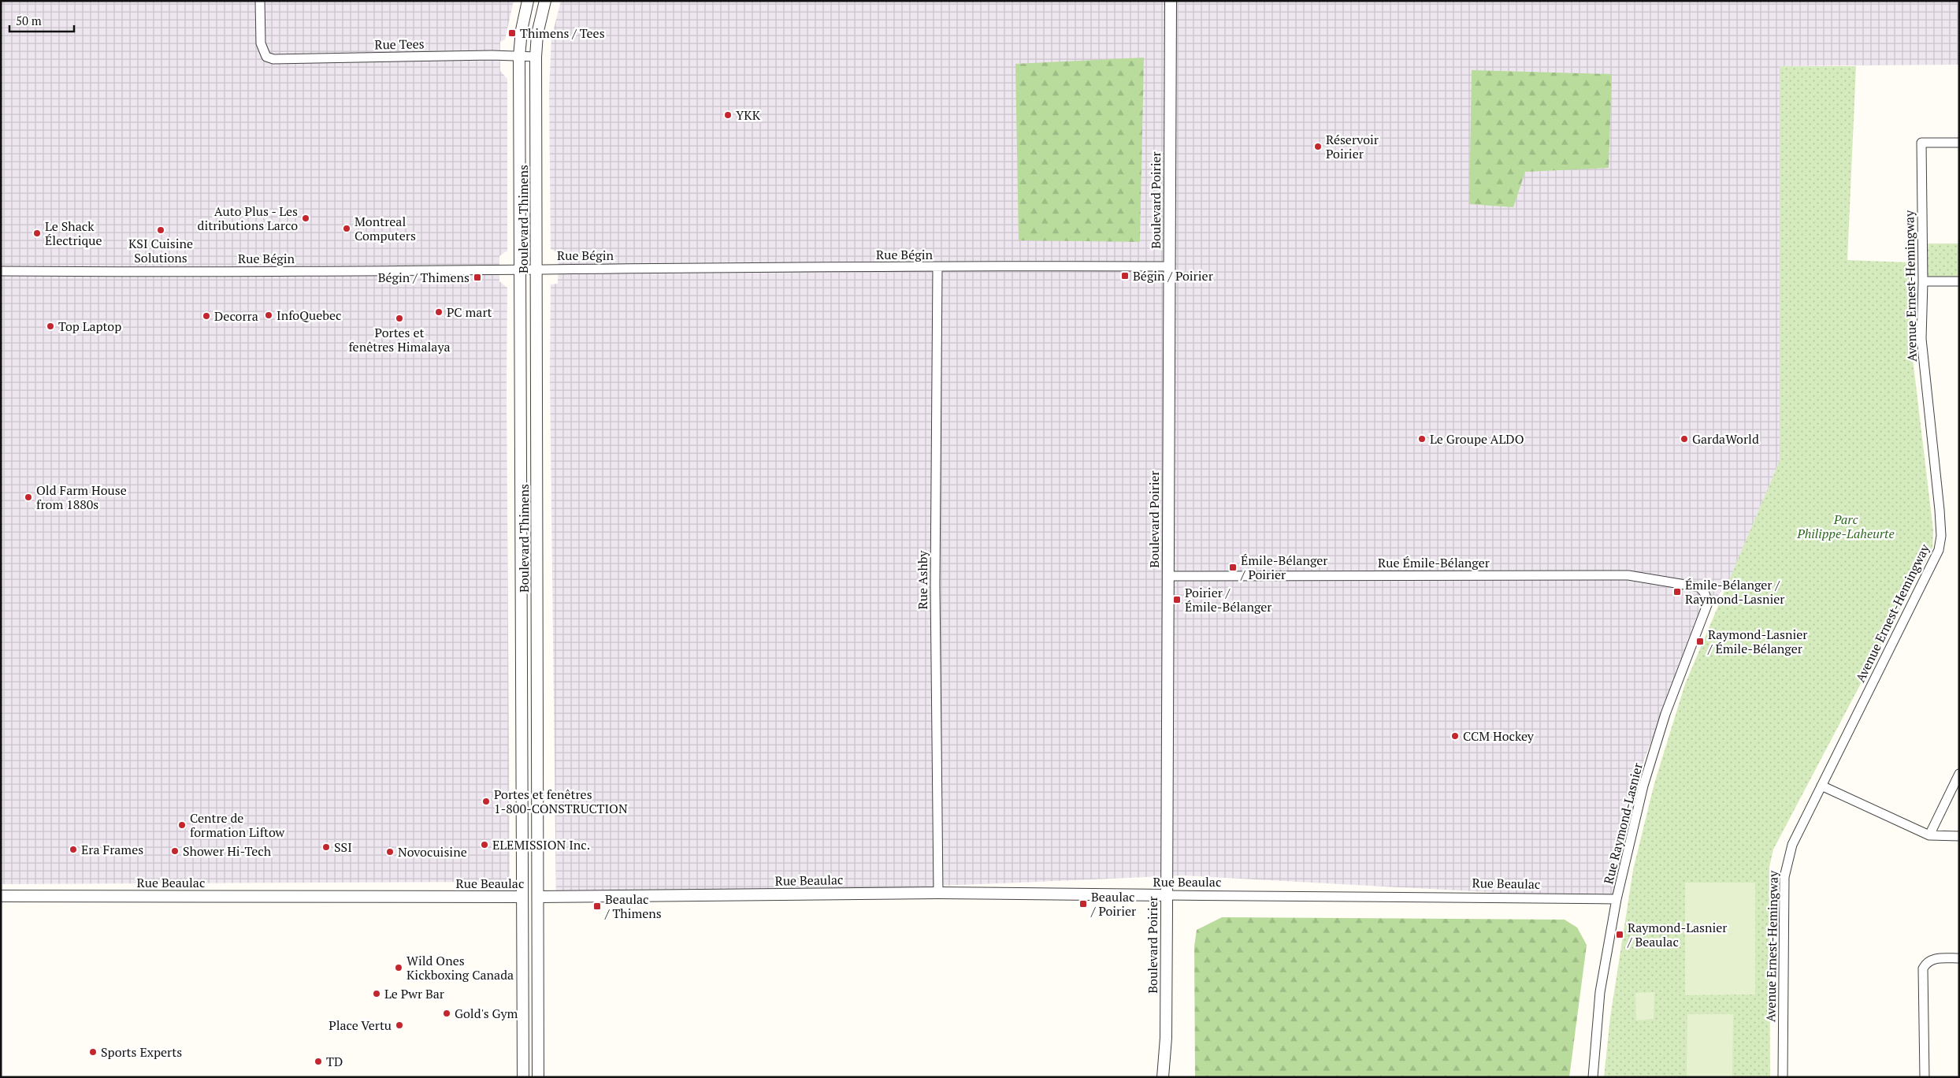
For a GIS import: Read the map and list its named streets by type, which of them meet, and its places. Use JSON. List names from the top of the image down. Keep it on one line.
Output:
{"streets":{"street":["Rue Tees","Boulevard Poirier","Boulevard Thimens","Rue Bégin","Avenue Ernest-Hemingway","Rue Émile-Bélanger","Rue Ashby","Rue Raymond-Lasnier","Rue Beaulac"]},"crossings":[["Rue Tees","Boulevard Thimens"],["Boulevard Poirier","Rue Bégin"],["Boulevard Poirier","Rue Émile-Bélanger"],["Boulevard Poirier","Rue Beaulac"],["Boulevard Thimens","Rue Bégin"],["Boulevard Thimens","Rue Beaulac"],["Rue Bégin","Rue Ashby"],["Rue Émile-Bélanger","Rue Raymond-Lasnier"],["Rue Ashby","Rue Beaulac"],["Rue Raymond-Lasnier","Rue Beaulac"]],"parks":["Parc Philippe-Laheurte"],"places":{"transit":["Thimens / Tees","Bégin / Poirier","Bégin / Thimens","Émile-Bélanger / Poirier","Émile-Bélanger / Raymond-Lasnier","Poirier / Émile-Bélanger","Raymond-Lasnier / Émile-Bélanger","Beaulac / Poirier","Beaulac / Thimens","Raymond-Lasnier / Beaulac"],"other":["YKK","Réservoir Poirier","Auto Plus - Les ditributions Larco","Montreal Computers","KSI Cuisine Solutions","Le Shack Électrique","PC mart","InfoQuebec","Decorra","Portes et fenêtres Himalaya","Top Laptop","Le Groupe ALDO","GardaWorld","Old Farm House from 1880s","CCM Hockey","Portes et fenêtres 1-800-CONSTRUCTION","Centre de formation Liftow","ELEMISSION Inc.","SSI","Era Frames","Shower Hi-Tech","Novocuisine","Wild Ones Kickboxing Canada","Le Pwr Bar","Gold's Gym","Place Vertu","Sports Experts","TD"]},"scale_bar":"50 m"}
